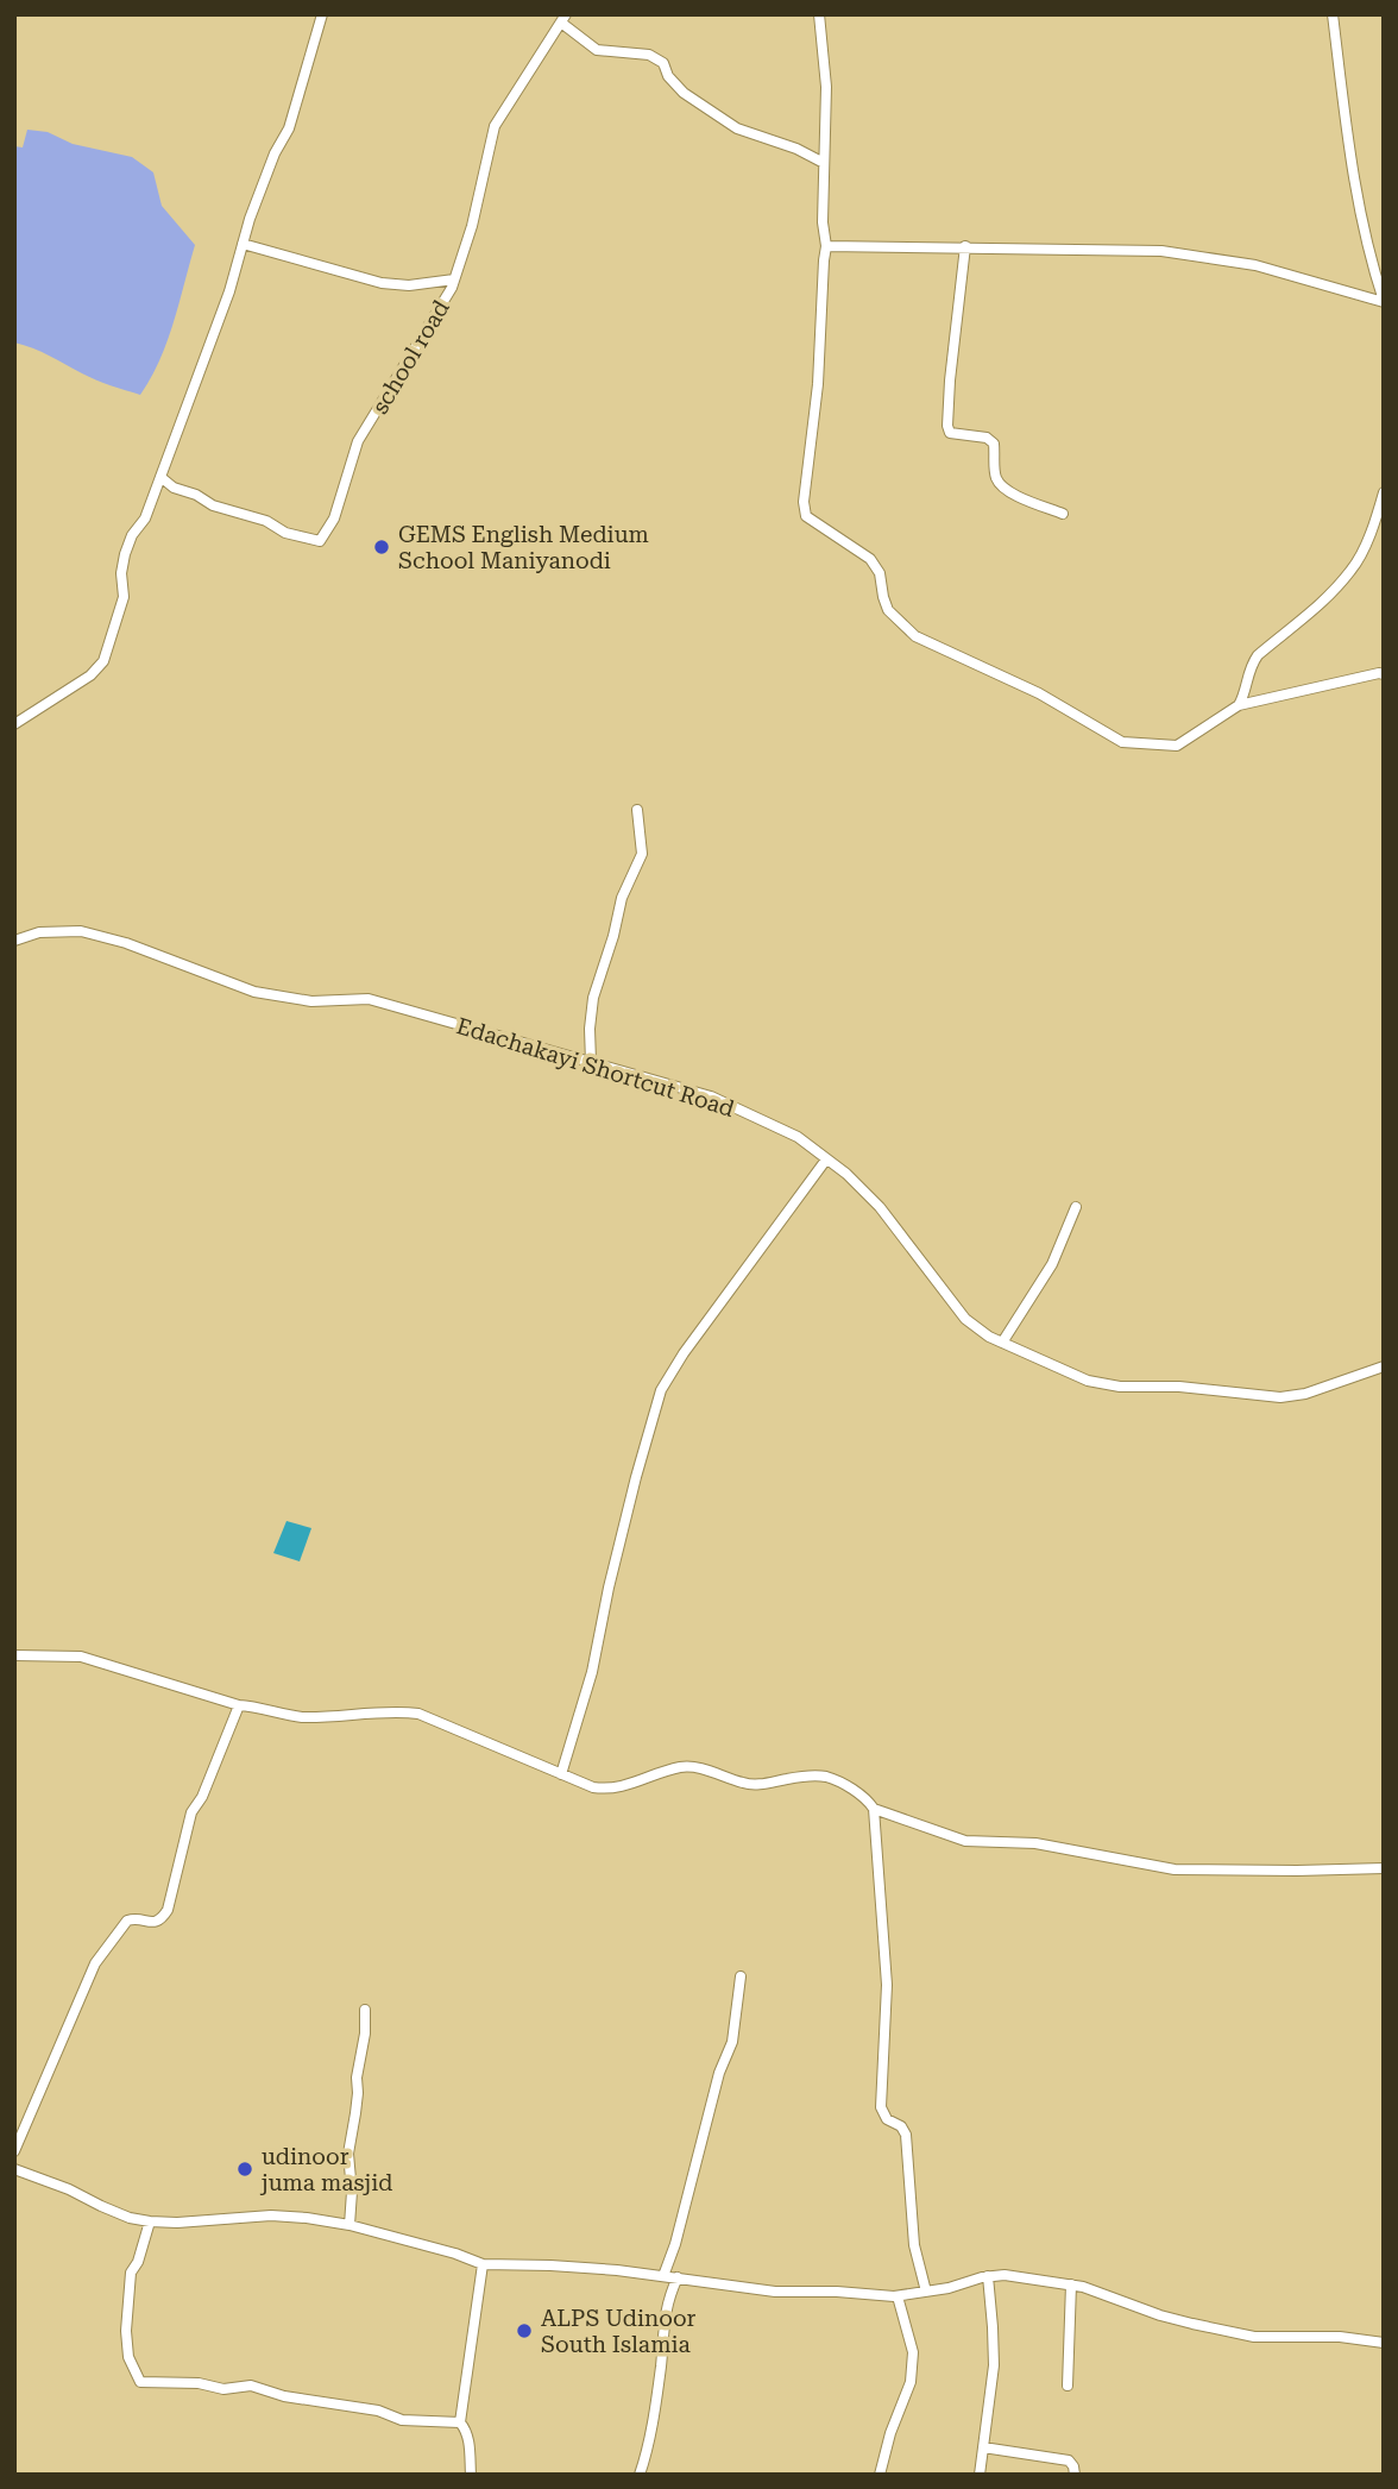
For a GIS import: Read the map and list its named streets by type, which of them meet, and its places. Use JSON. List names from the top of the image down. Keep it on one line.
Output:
{"streets":{"street":["school road","Edachakayi Shortcut Road"]},"places":["GEMS English Medium School Maniyanodi","udinoor juma masjid","ALPS Udinoor South Islamia"]}
